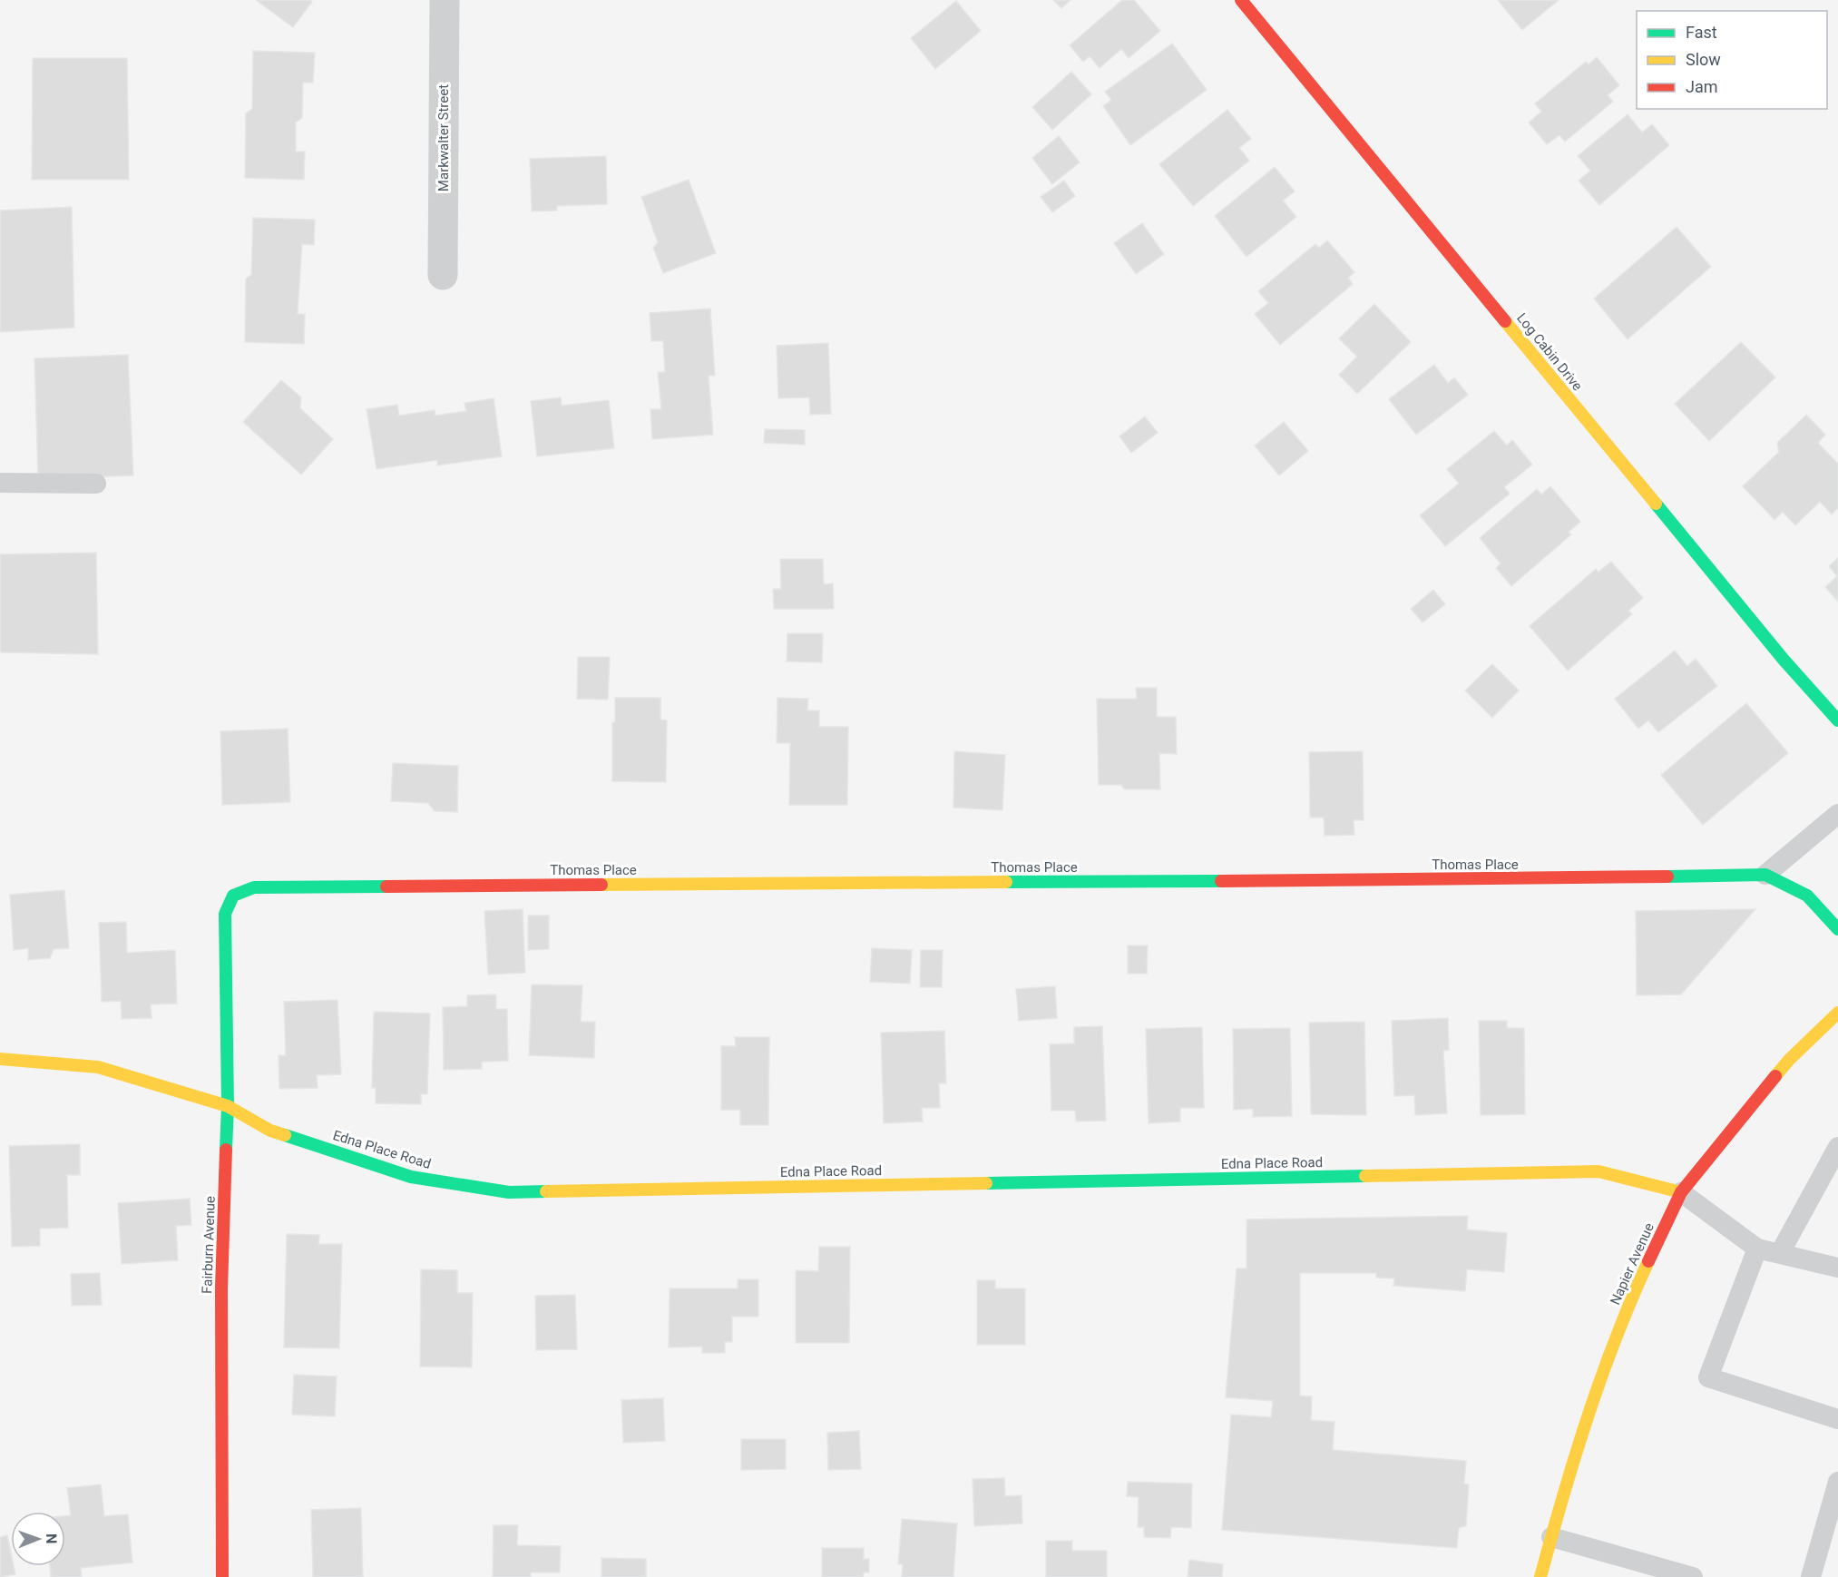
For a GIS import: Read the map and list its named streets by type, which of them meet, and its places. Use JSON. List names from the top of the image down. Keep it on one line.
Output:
{"streets":{"street":["Markwalter Street","Log Cabin Drive","Thomas Place","Edna Place Road","Fairburn Avenue","Napier Avenue"]},"crossings":[["Thomas Place","Fairburn Avenue"],["Edna Place Road","Fairburn Avenue"],["Edna Place Road","Napier Avenue"]],"legend":["Fast","Slow","Jam"],"north":"right"}
